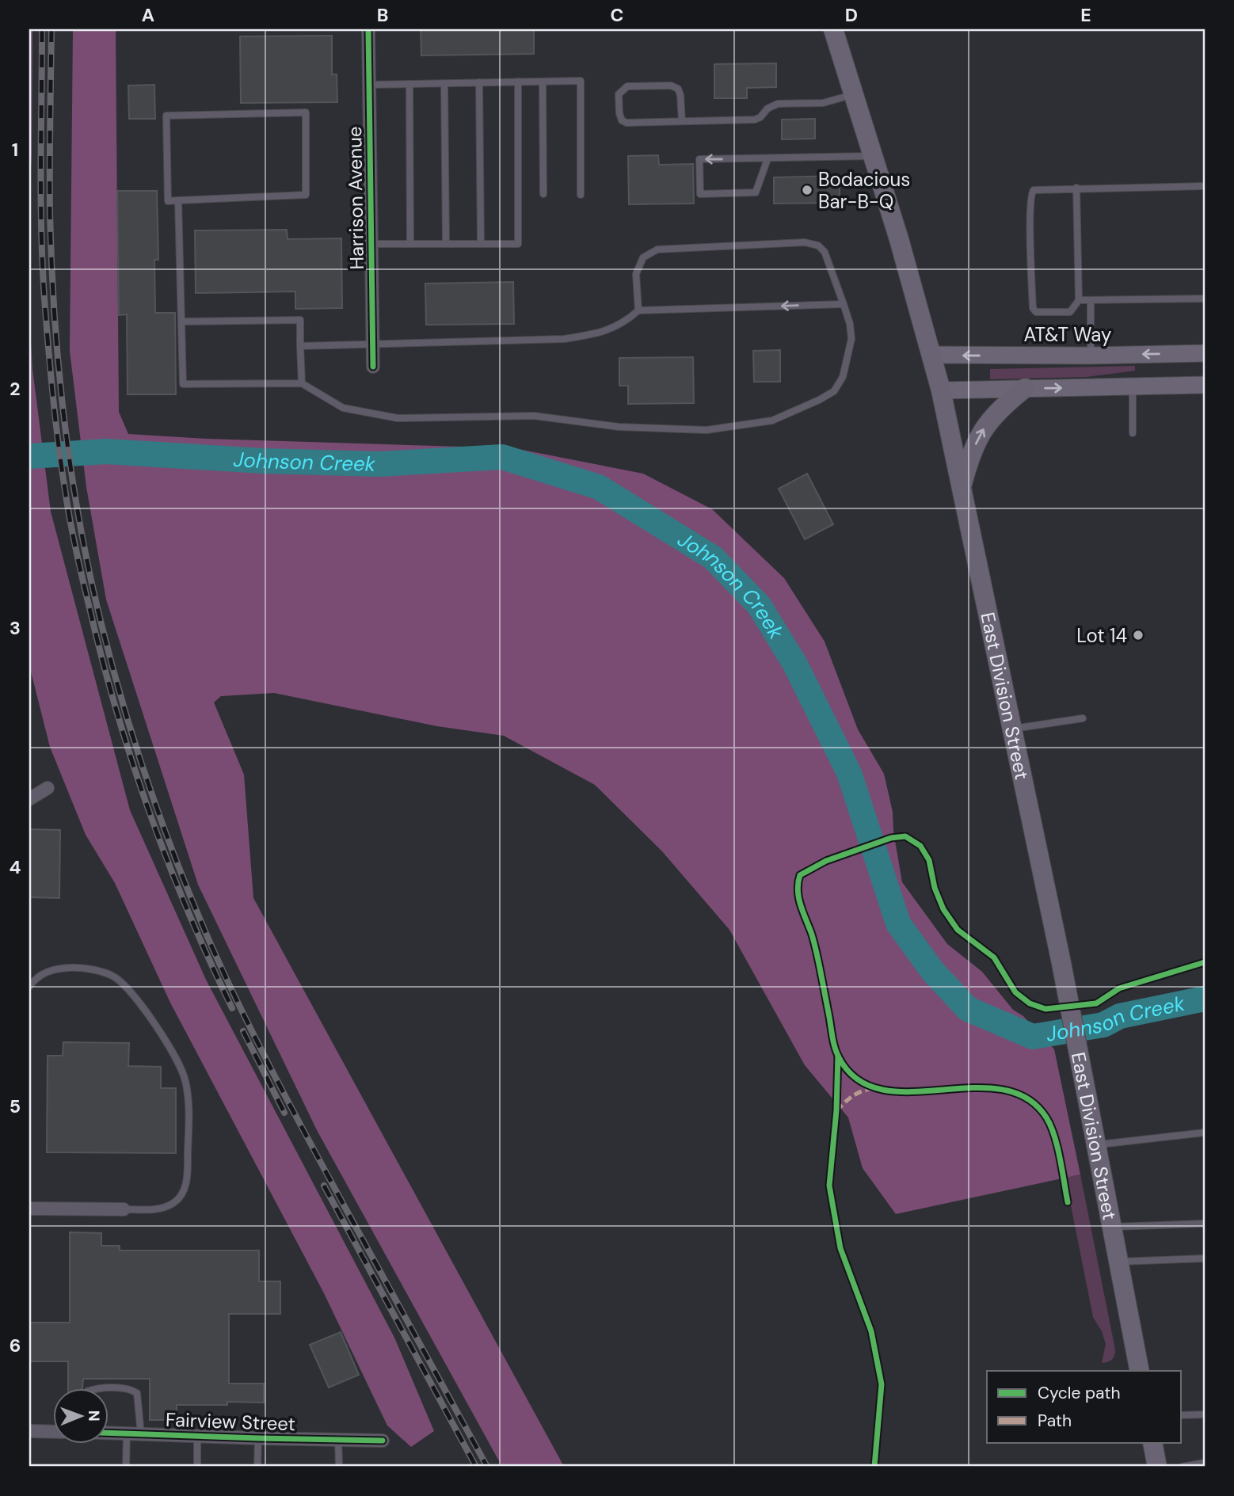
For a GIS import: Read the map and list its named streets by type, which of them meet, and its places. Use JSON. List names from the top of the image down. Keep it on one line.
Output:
{"streets":{"main road":["AT&T Way","East Division Street"],"street":["Harrison Avenue","Fairview Street"]},"crossings":[["AT&T Way","East Division Street"]],"water":["Johnson Creek"],"places":["Bodacious Bar-B-Q","Lot 14"],"legend":["Cycle path","Path"],"north":"right","grid":{"columns":["A","B","C","D","E"],"rows":["1","2","3","4","5","6"]}}
